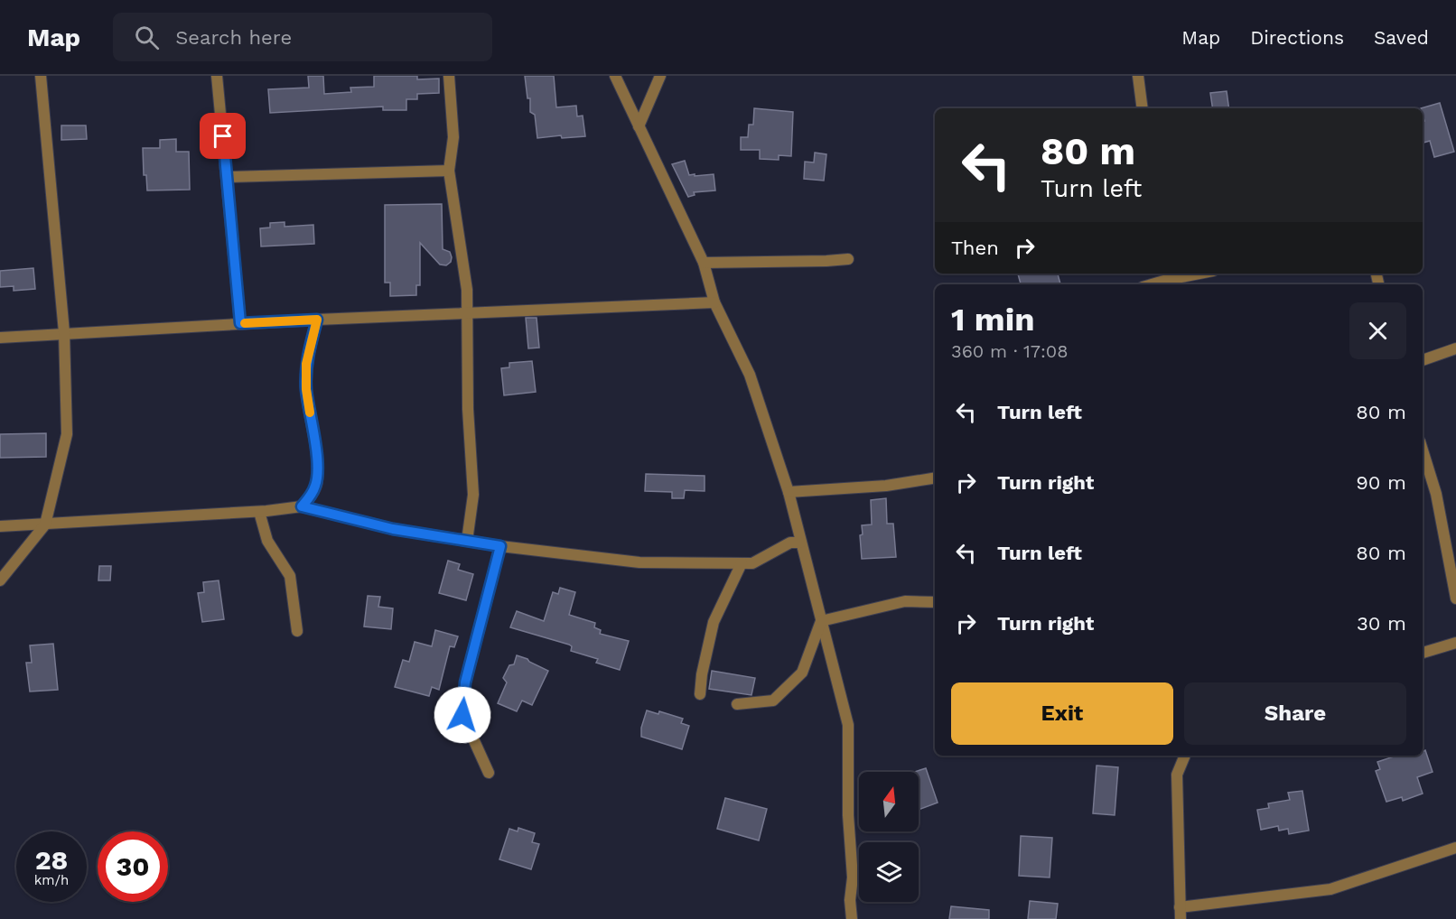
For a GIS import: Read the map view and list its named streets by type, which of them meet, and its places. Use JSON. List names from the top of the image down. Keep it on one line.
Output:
{"north":"top","page":{"header":"Map","search":"Search here","nav":["Map","Directions","Saved"],"turn":["80 m","Turn left"],"then":"Then","heading":["1 min","360 m · 17:08"],"list":[{"name":"Turn left","value":"80 m"},{"name":"Turn right","value":"90 m"},{"name":"Turn left","value":"80 m"},{"name":"Turn right","value":"30 m"}],"buttons":["Exit","Share"],"speed":"28 km/h","limit":"30"}}
